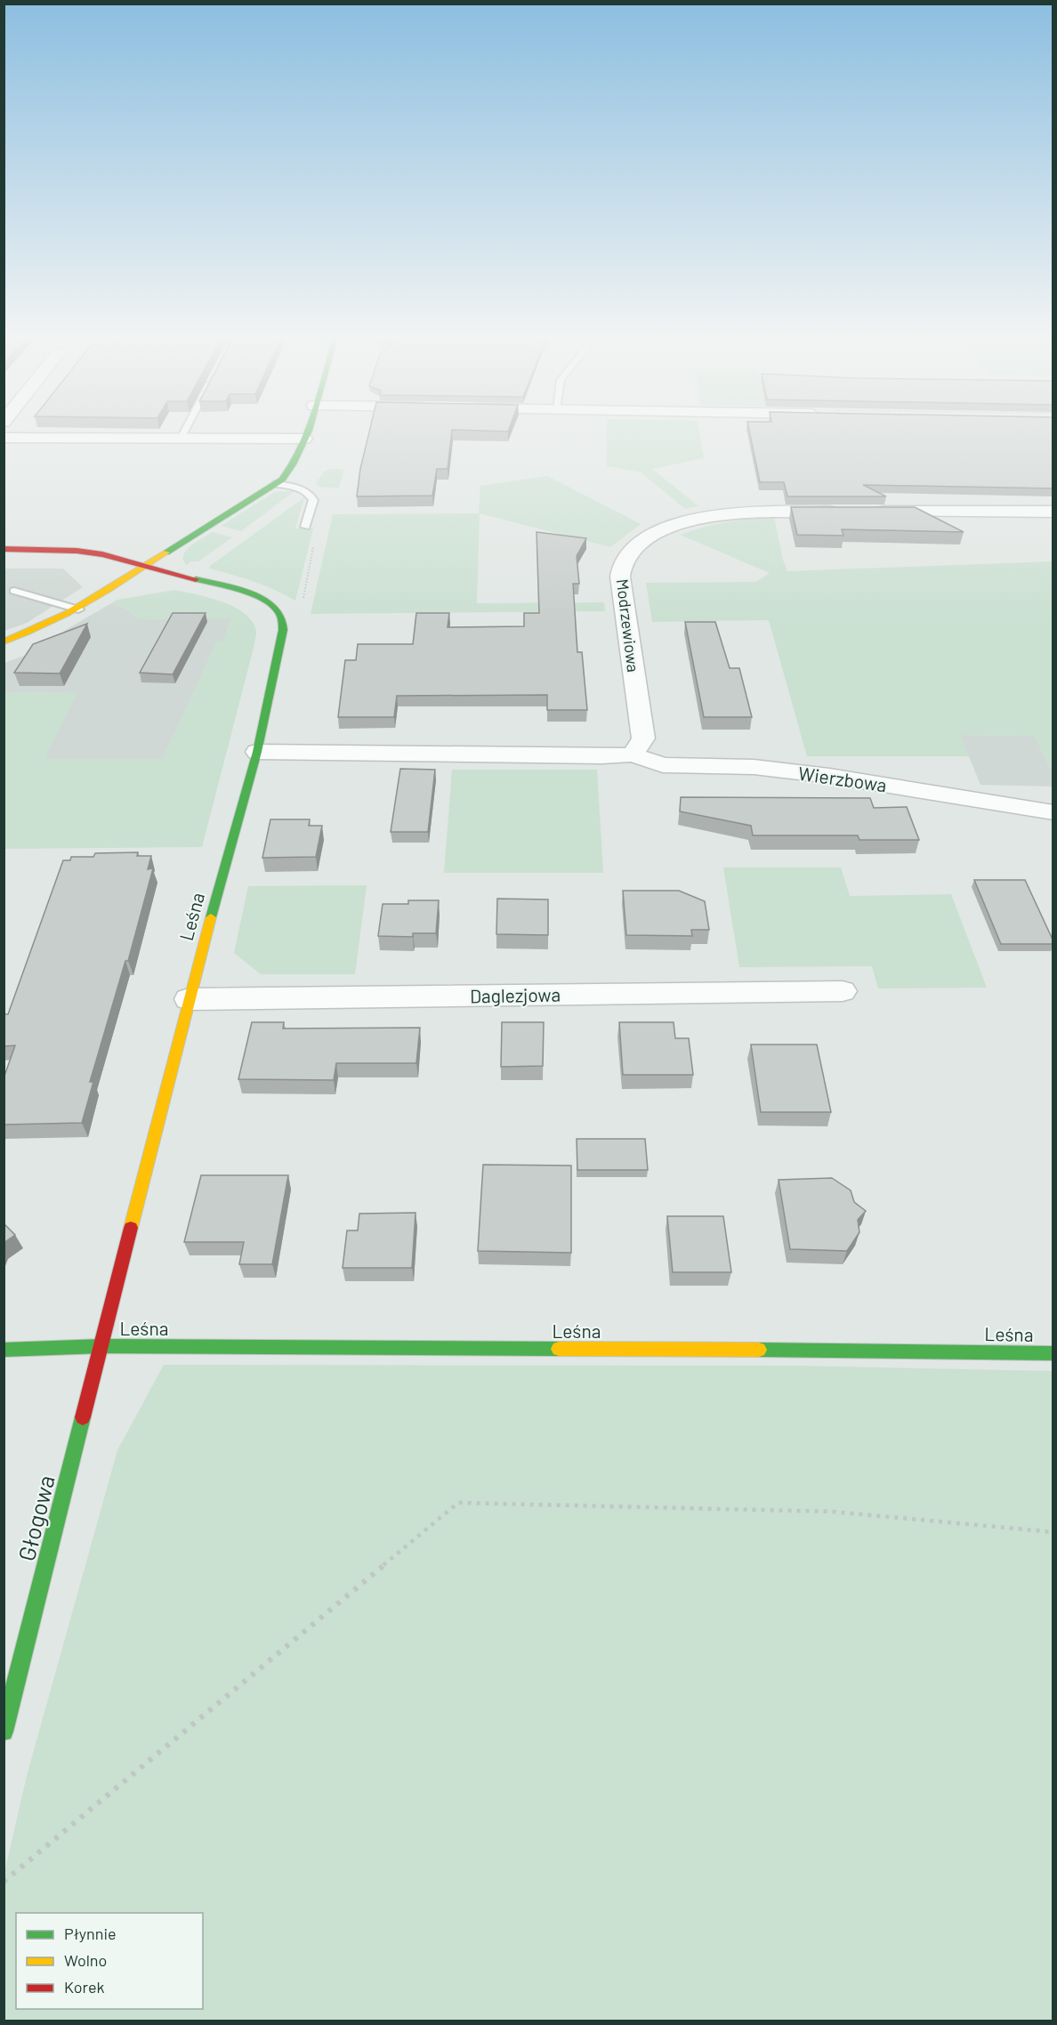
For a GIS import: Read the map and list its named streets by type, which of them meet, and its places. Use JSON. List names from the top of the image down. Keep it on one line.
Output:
{"streets":{"street":["Modrzewiowa","Wierzbowa","Leśna","Daglezjowa","Głogowa"]},"crossings":[["Modrzewiowa","Wierzbowa"],["Leśna","Daglezjowa"],["Leśna","Głogowa"]],"legend":["Płynnie","Wolno","Korek"]}
